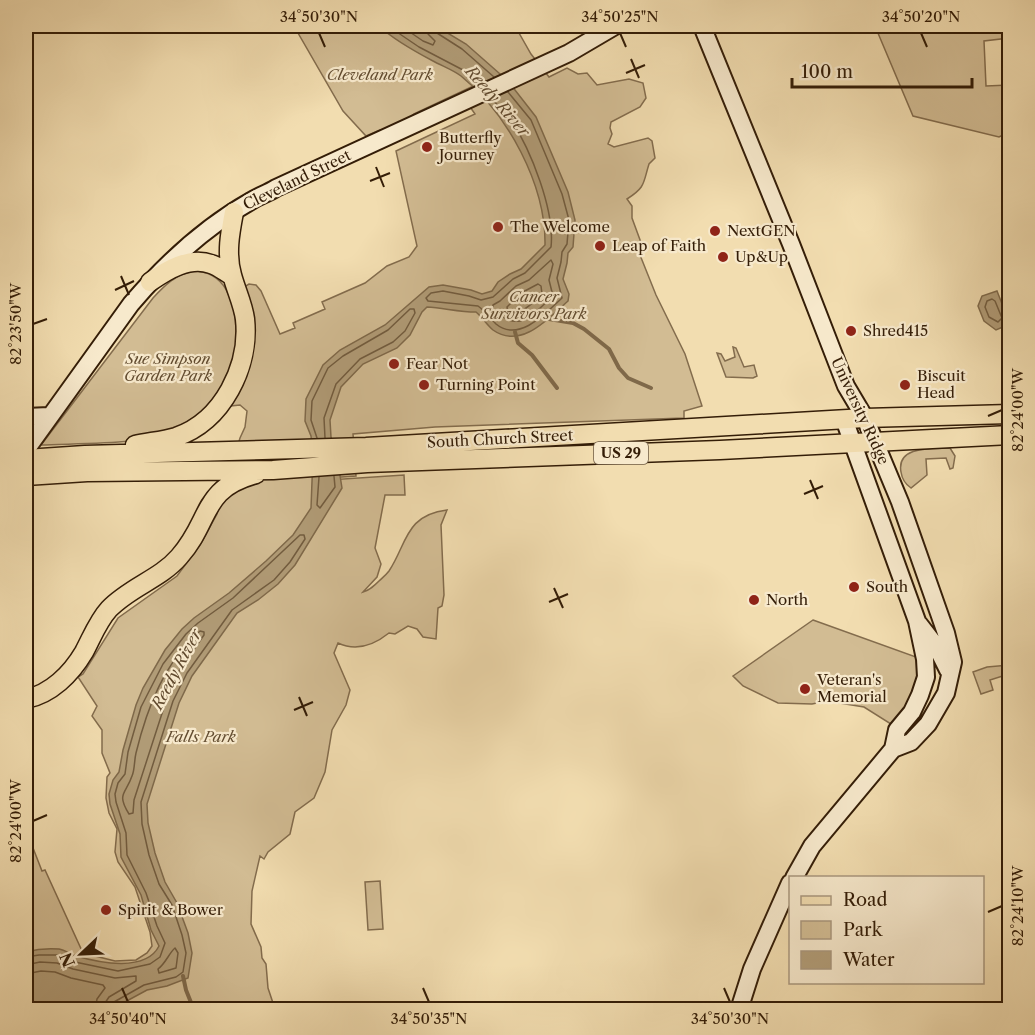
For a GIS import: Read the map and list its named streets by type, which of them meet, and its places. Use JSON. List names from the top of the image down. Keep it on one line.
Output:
{"streets":{"main road":["South Church Street","US 29"],"street":["Cleveland Street","University Ridge"]},"crossings":[["University Ridge","South Church Street"]],"water":["Reedy River"],"parks":["Cleveland Park","Cancer Survivors Park","Sue Simpson Garden Park","Falls Park"],"places":["Butterfly Journey","The Welcome","NextGEN","Leap of Faith","Up&Up","Shred415","Fear Not","Turning Point","Biscuit Head","South","North","Veteran's Memorial","Spirit & Bower"],"legend":["Road","Park","Water"],"scale_bar":"100 m","north":"bottom left","coordinates":["34°50'30\"N","34°50'25\"N","34°50'20\"N","82°23'50\"W","82°24'00\"W","82°24'10\"W","34°50'40\"N","34°50'35\"N"]}
